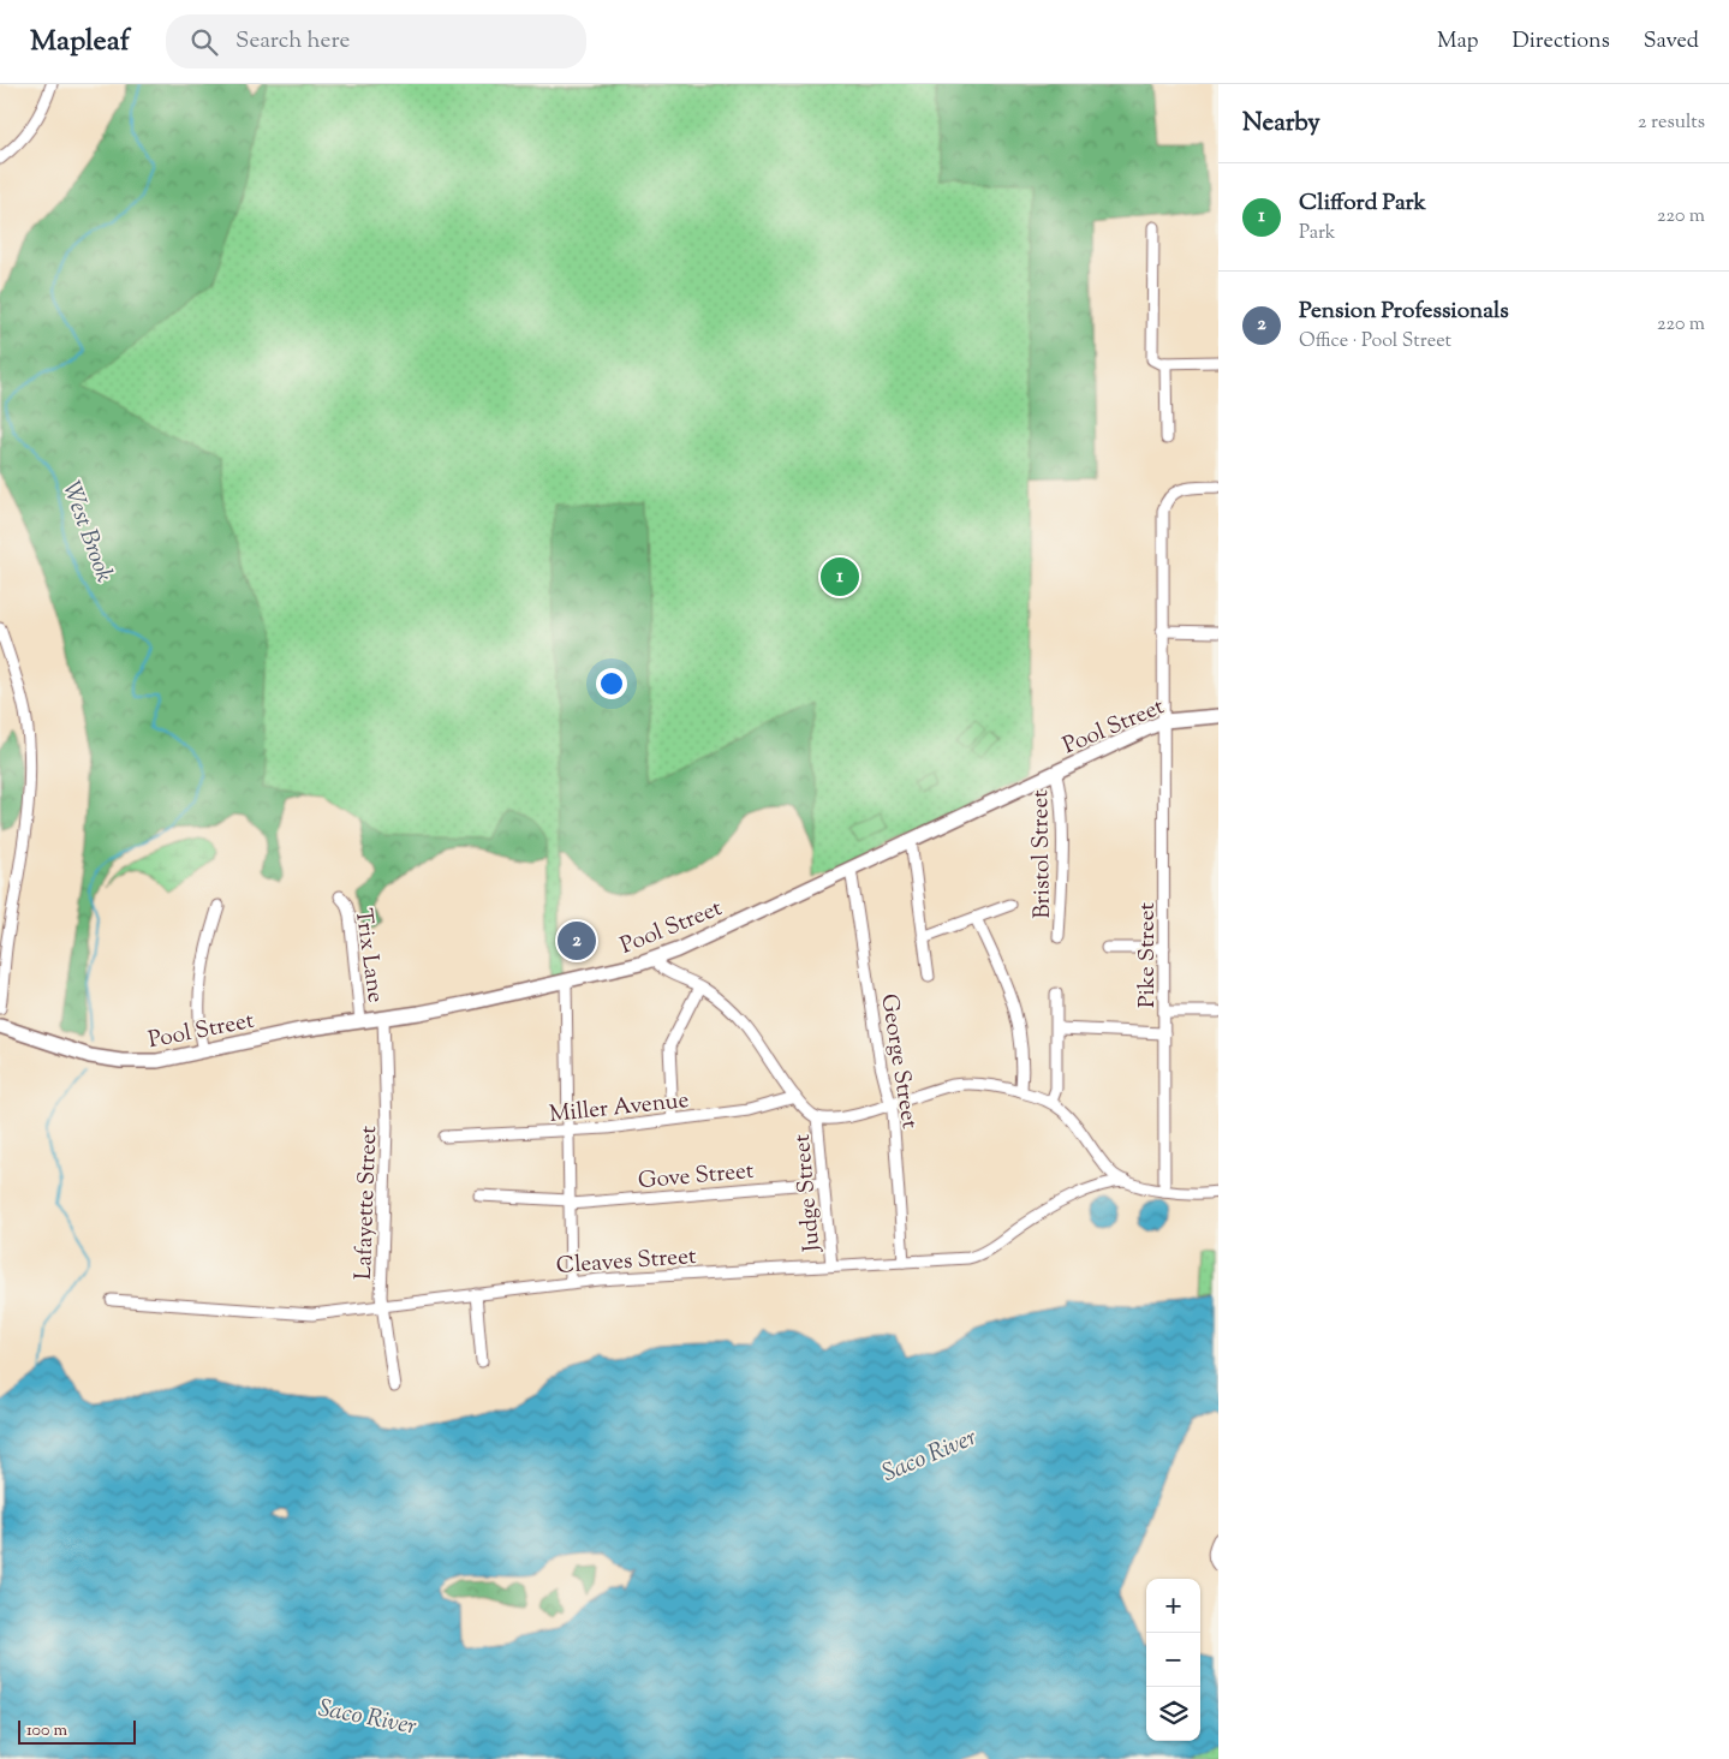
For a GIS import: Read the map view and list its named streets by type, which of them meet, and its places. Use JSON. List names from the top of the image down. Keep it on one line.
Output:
{"streets":{"main road":["Pool Street"],"street":["Bristol Street","Trix Lane","Pike Street","George Street","Miller Avenue","Gove Street","Judge Street","Lafayette Street","Cleaves Street"]},"crossings":[["Pool Street","Bristol Street"],["Pool Street","Trix Lane"],["Pool Street","Pike Street"],["Pool Street","George Street"],["Pool Street","Lafayette Street"],["George Street","Cleaves Street"],["Gove Street","Judge Street"],["Judge Street","Cleaves Street"],["Lafayette Street","Cleaves Street"]],"water":["West Brook","Saco River"],"scale_bar":"100 m","page":{"header":"Mapleaf","search":"Search here","nav":["Map","Directions","Saved"],"heading":["Nearby","2 results"],"list":[{"mark":"1","name":"Clifford Park","note":"Park","value":"220 m"},{"mark":"2","name":"Pension Professionals","note":"Office · Pool Street","value":"220 m"}],"pins":["1","2"],"map_buttons":["+","−"],"scale":"100 m"}}
